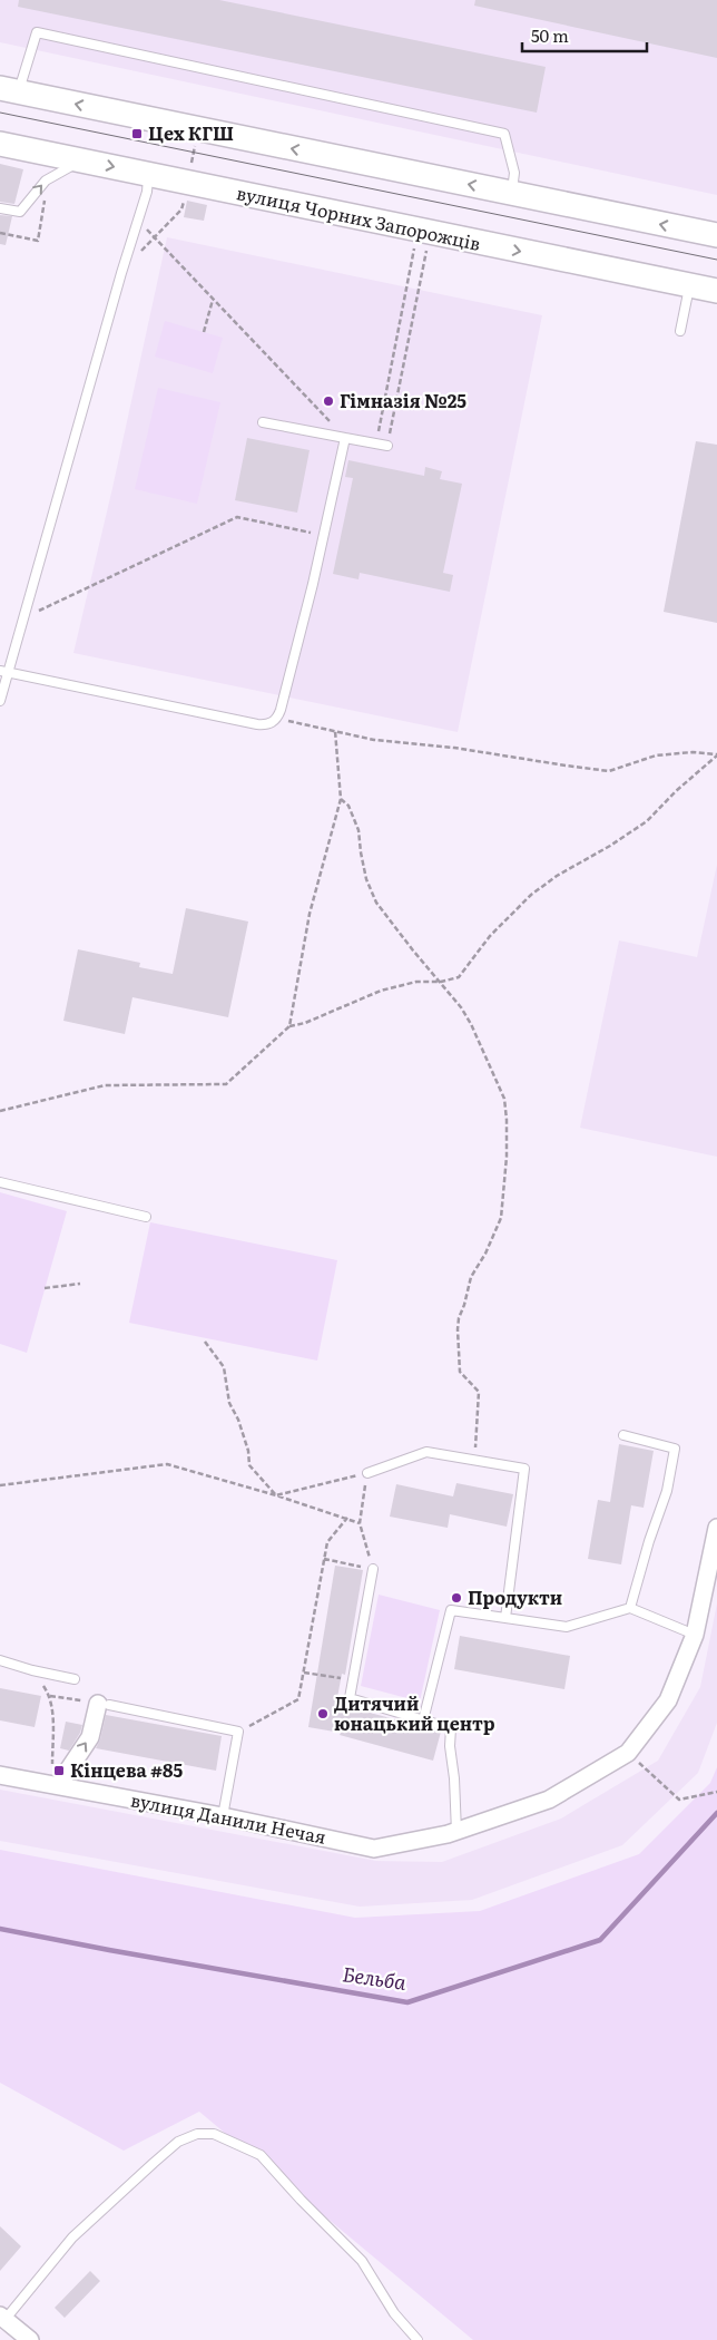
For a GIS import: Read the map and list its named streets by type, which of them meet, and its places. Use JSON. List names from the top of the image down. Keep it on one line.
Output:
{"streets":{"main road":["вулиця Чорних Запорожців"],"street":["вулиця Данили Нечая"]},"water":["Бельба"],"places":{"transit":["Цех КГШ","Кінцева #85"],"other":["Гімназія №25","Продукти","Дитячий юнацький центр"]},"scale_bar":"50 m"}
